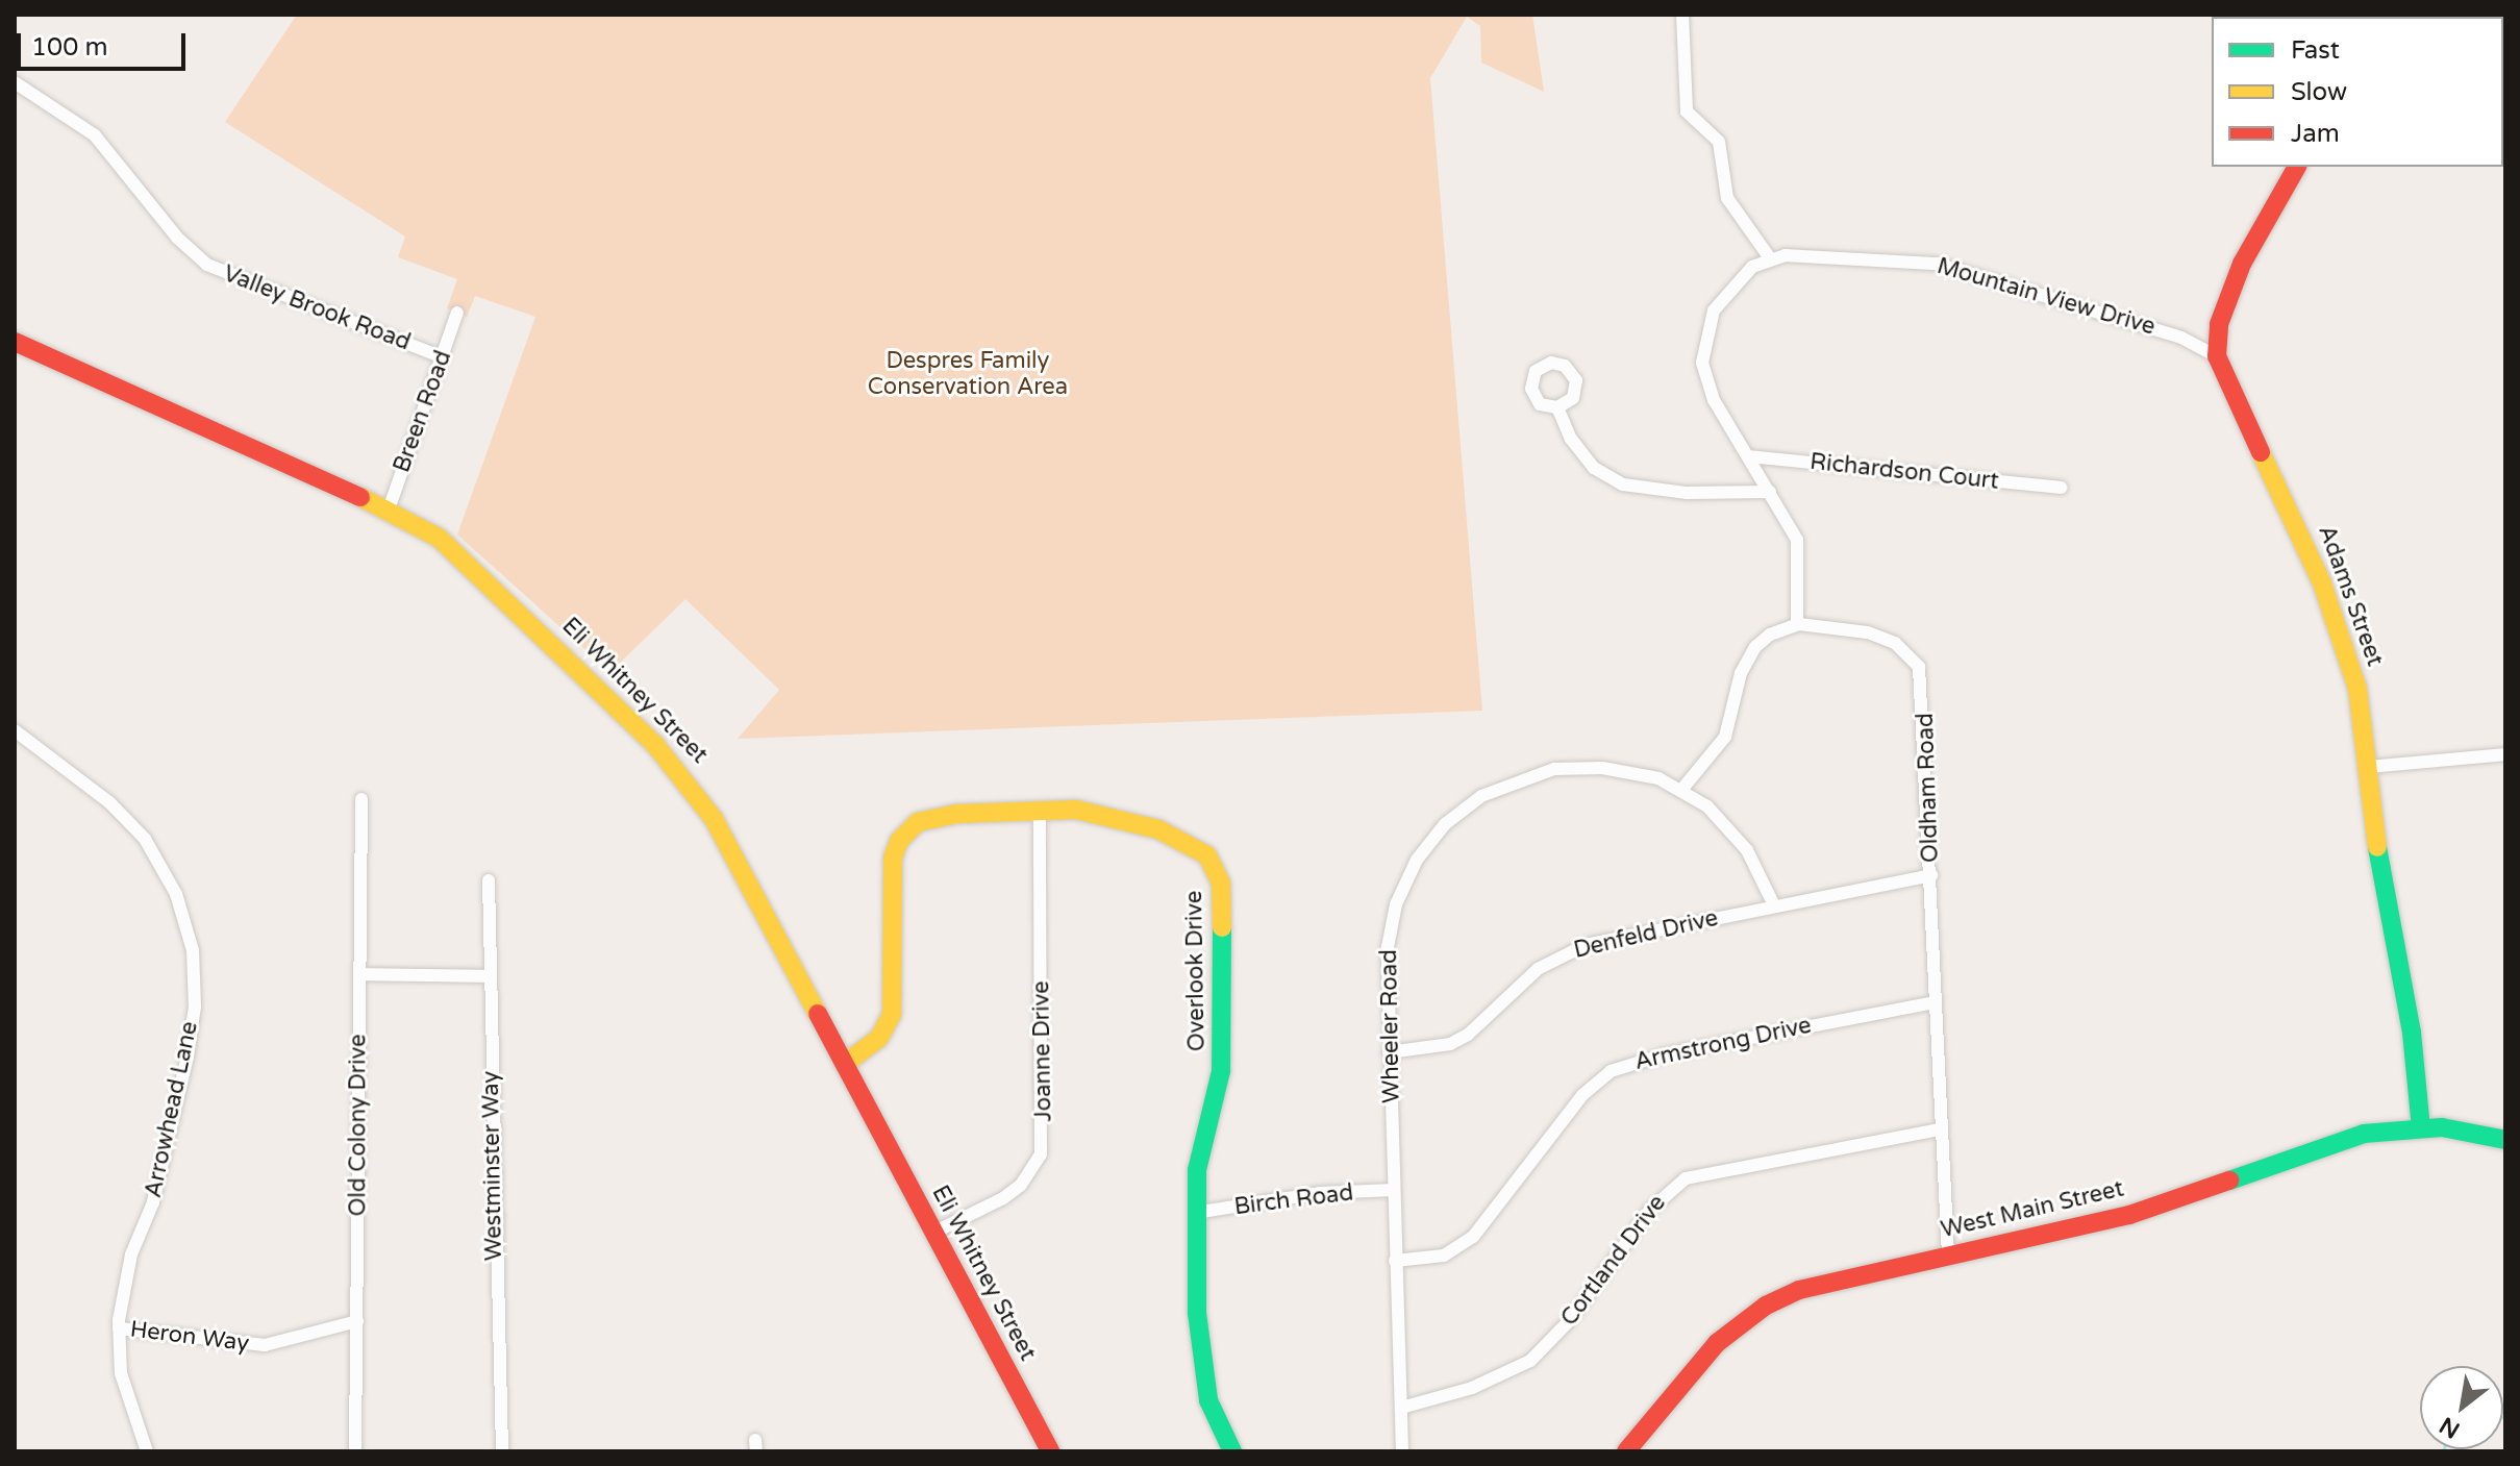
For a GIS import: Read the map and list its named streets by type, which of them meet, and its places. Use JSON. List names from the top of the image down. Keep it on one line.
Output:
{"streets":{"street":["Mountain View Drive","Valley Brook Road","Breen Road","Richardson Court","Adams Street","Eli Whitney Street","Oldham Road","Denfeld Drive","Overlook Drive","Wheeler Road","Armstrong Drive","Joanne Drive","Arrowhead Lane","Old Colony Drive","Westminster Way","Birch Road","West Main Street","Cortland Drive","Heron Way"]},"crossings":[["Mountain View Drive","Adams Street"],["Valley Brook Road","Breen Road"],["Breen Road","Eli Whitney Street"],["Adams Street","West Main Street"],["Eli Whitney Street","Overlook Drive"],["Eli Whitney Street","Joanne Drive"],["Oldham Road","Denfeld Drive"],["Oldham Road","Armstrong Drive"],["Oldham Road","West Main Street"],["Oldham Road","Cortland Drive"],["Denfeld Drive","Wheeler Road"],["Overlook Drive","Joanne Drive"],["Overlook Drive","Birch Road"],["Wheeler Road","Armstrong Drive"],["Wheeler Road","Birch Road"],["Wheeler Road","Cortland Drive"],["Arrowhead Lane","Heron Way"],["Old Colony Drive","Heron Way"]],"parks":["Despres Family Conservation Area"],"legend":["Fast","Slow","Jam"],"scale_bar":"100 m","north":"bottom left"}
